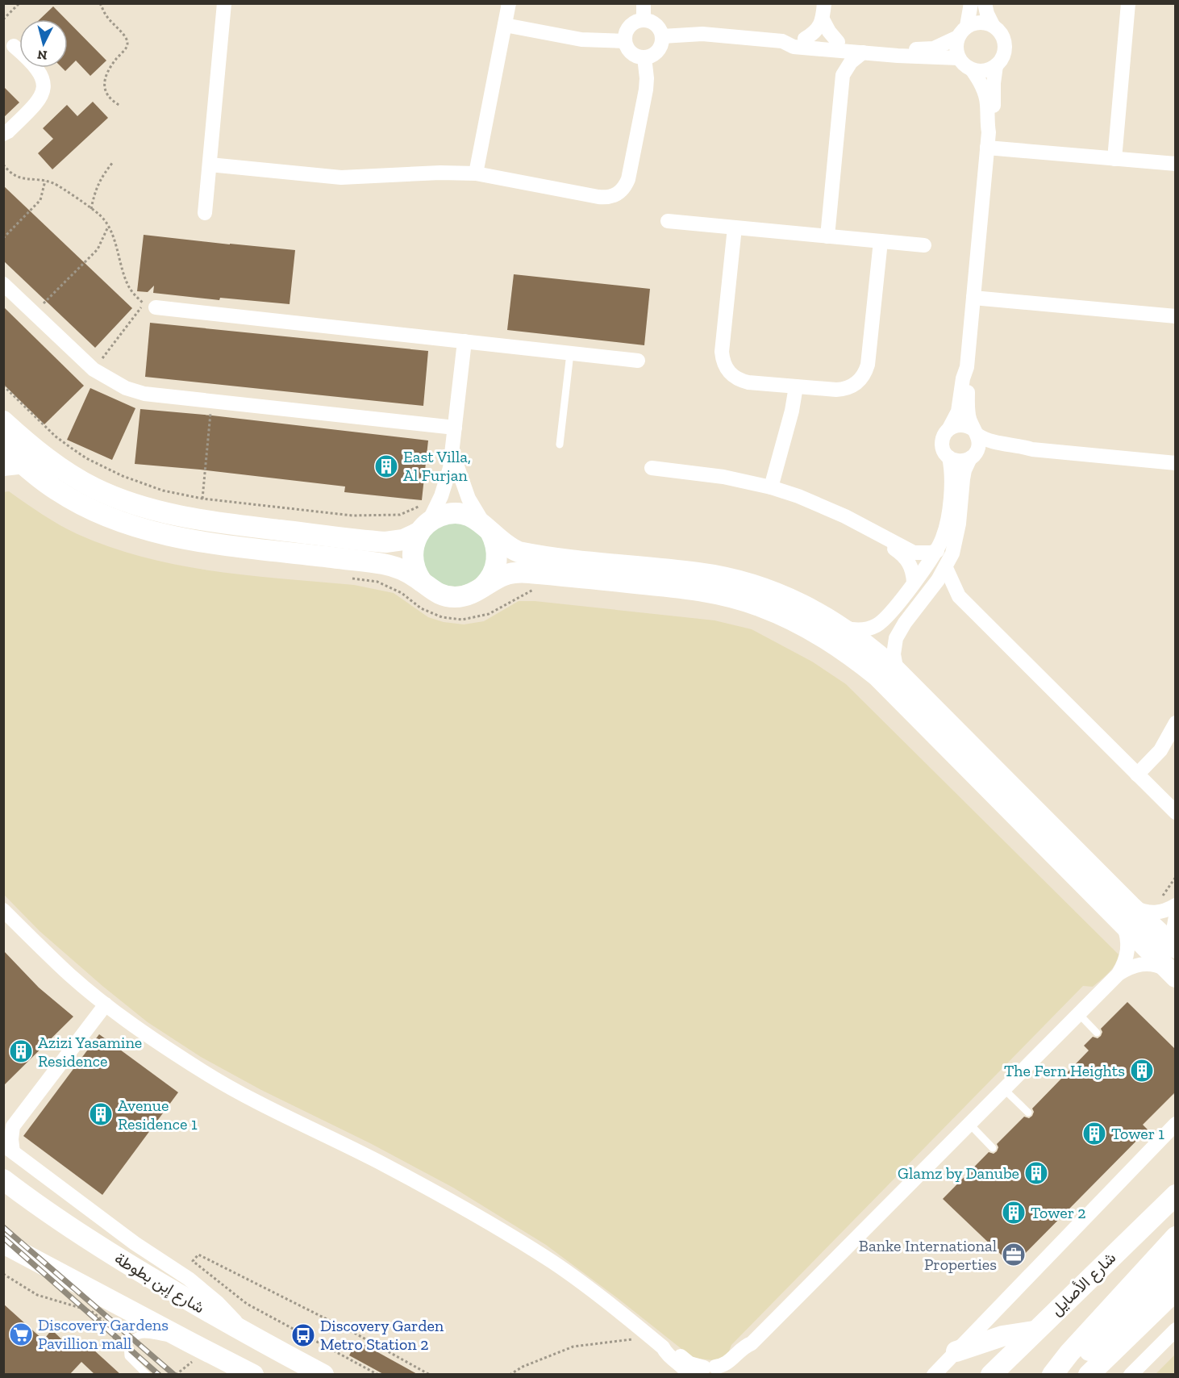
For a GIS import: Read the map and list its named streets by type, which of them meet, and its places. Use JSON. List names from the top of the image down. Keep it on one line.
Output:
{"streets":{"street":["شارع إبن بطوطة","شارع الأصايل"]},"places":{"building":["East Villa, Al Furjan","Azizi Yasamine Residence","The Fern Heights","Avenue Residence 1","Tower 1","Glamz by Danube","Tower 2"],"office":["Banke International Properties"],"supermarket":["Discovery Gardens Pavillion mall"],"bus stop":["Discovery Garden Metro Station 2"]},"north":"bottom"}
